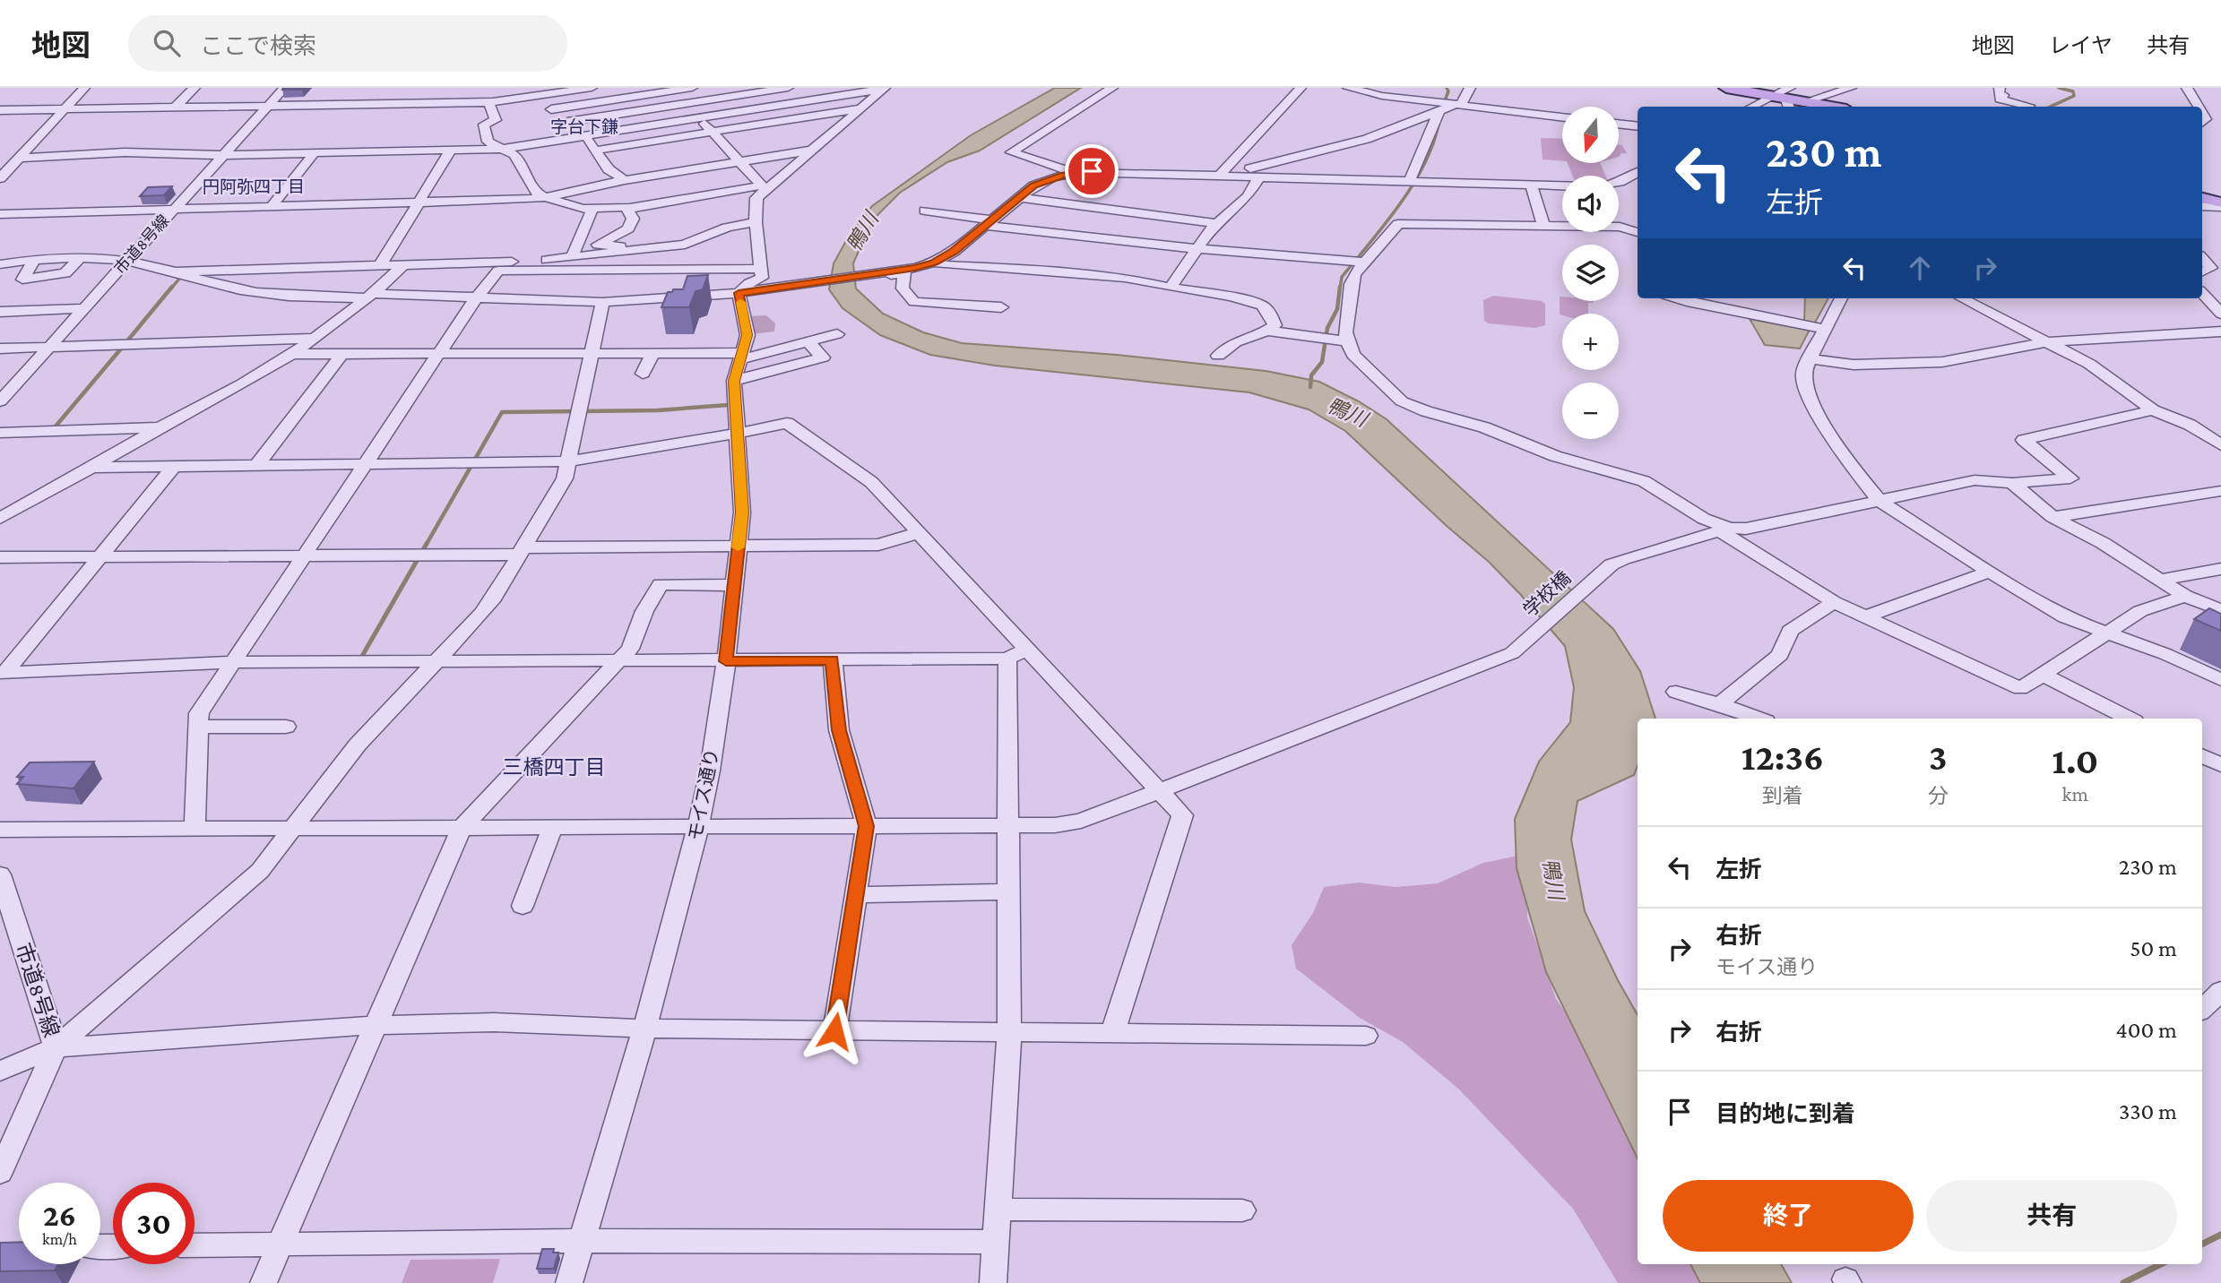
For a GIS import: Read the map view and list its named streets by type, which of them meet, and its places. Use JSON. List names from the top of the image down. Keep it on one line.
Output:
{"streets":{"street":["市道8号線","学校橋","モイス通り"]},"crossings":[["学校橋","モイス通り"]],"districts":["字台下鎌","円阿弥四丁目","三橋四丁目"],"water":["鴨川"],"north":"bottom","page":{"header":"地図","search":"ここで検索","nav":["地図","レイヤ","共有"],"map_buttons":["+","−"],"turn":["230 m","左折"],"eta":["12:36","到着","3","分","1.0","km"],"list":[{"name":"左折","value":"230 m"},{"name":"右折","note":"モイス通り","value":"50 m"},{"name":"右折","value":"400 m"},{"name":"目的地に到着","value":"330 m"}],"buttons":["終了","共有"],"speed":"26 km/h","limit":"30"}}
